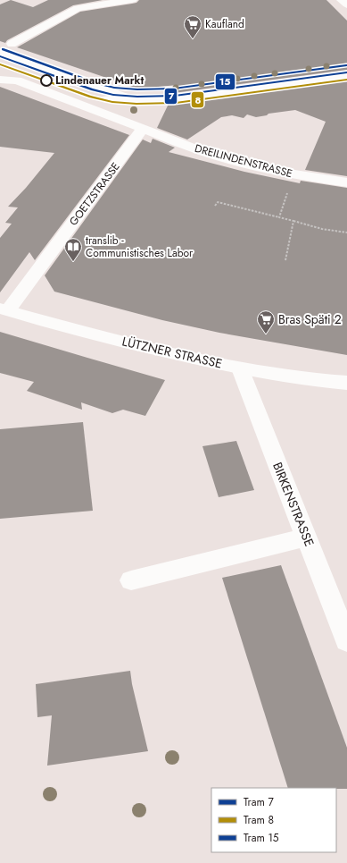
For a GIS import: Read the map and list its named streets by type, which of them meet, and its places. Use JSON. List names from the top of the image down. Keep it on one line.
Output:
{"streets":{"street":["DREILINDENSTRASSE","GOETZSTRASSE","LÜTZNER STRASSE","BIRKENSTRASSE"]},"crossings":[["DREILINDENSTRASSE","GOETZSTRASSE"],["GOETZSTRASSE","LÜTZNER STRASSE"],["LÜTZNER STRASSE","BIRKENSTRASSE"]],"places":{"supermarket":["Kaufland","Bras Späti 2"],"other":["Lindenauer Markt"],"library":["translib - Communistisches Labor"]},"lines":["tram line 15","tram line 7","tram line 8"],"legend":["Tram 7","Tram 8","Tram 15"]}
